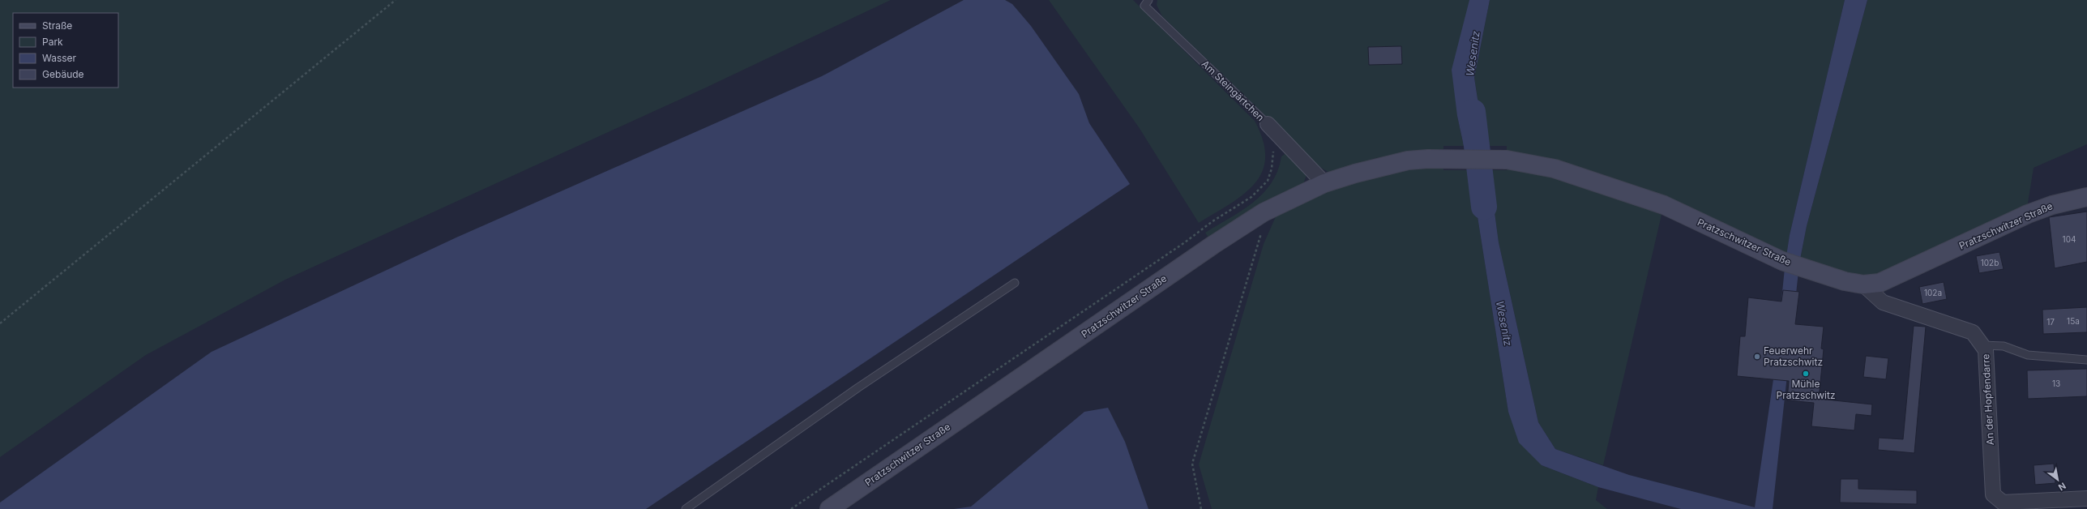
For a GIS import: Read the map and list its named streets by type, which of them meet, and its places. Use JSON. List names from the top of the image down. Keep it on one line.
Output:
{"streets":{"street":["Am Steingärtchen","Pratzschwitzer Straße","An der Hopfendarre"]},"crossings":[["Am Steingärtchen","Pratzschwitzer Straße"],["Pratzschwitzer Straße","An der Hopfendarre"]],"water":["Wesenitz"],"places":["Feuerwehr Pratzschwitz","Mühle Pratzschwitz"],"house_numbers":["104","102b","102a","15a","17","13"],"legend":["Straße","Park","Wasser","Gebäude"],"north":"bottom right"}
